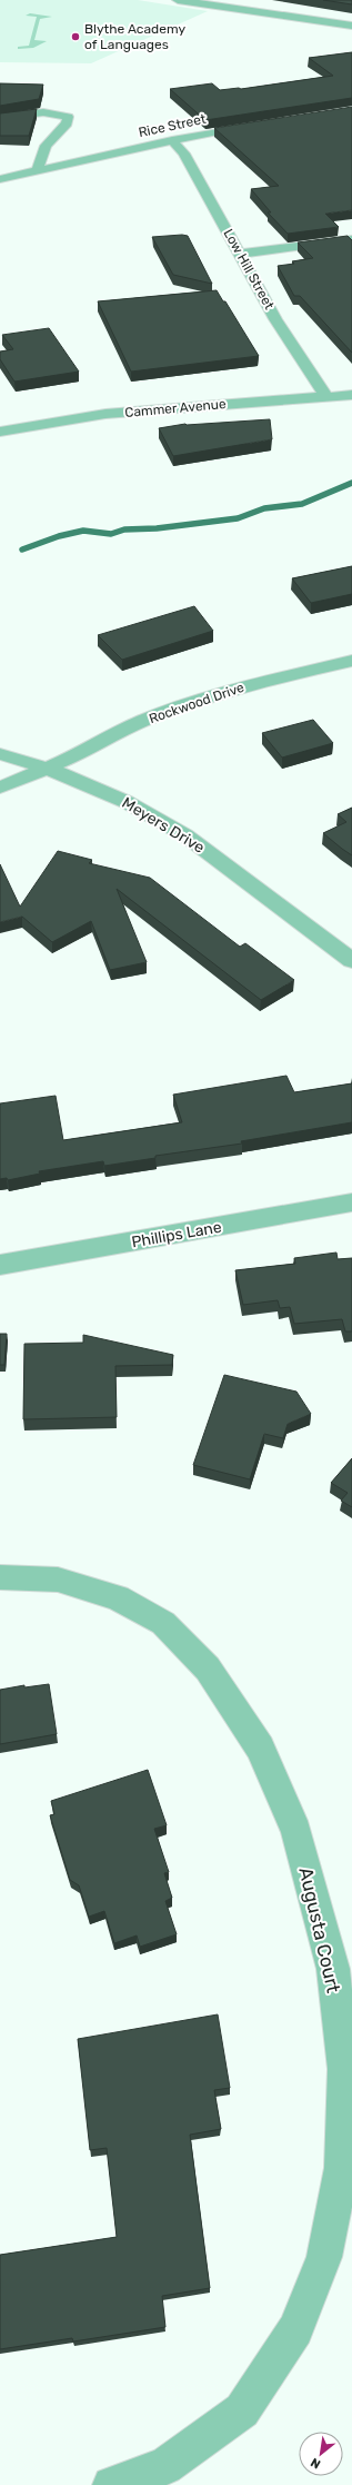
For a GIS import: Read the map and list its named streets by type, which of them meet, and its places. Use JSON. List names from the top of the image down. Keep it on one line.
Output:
{"streets":{"street":["Rice Street","Low Hill Street","Cammer Avenue","Rockwood Drive","Meyers Drive","Phillips Lane","Augusta Court"]},"crossings":[["Rice Street","Low Hill Street"],["Low Hill Street","Cammer Avenue"],["Rockwood Drive","Meyers Drive"]],"places":["Blythe Academy of Languages"],"north":"bottom left"}
